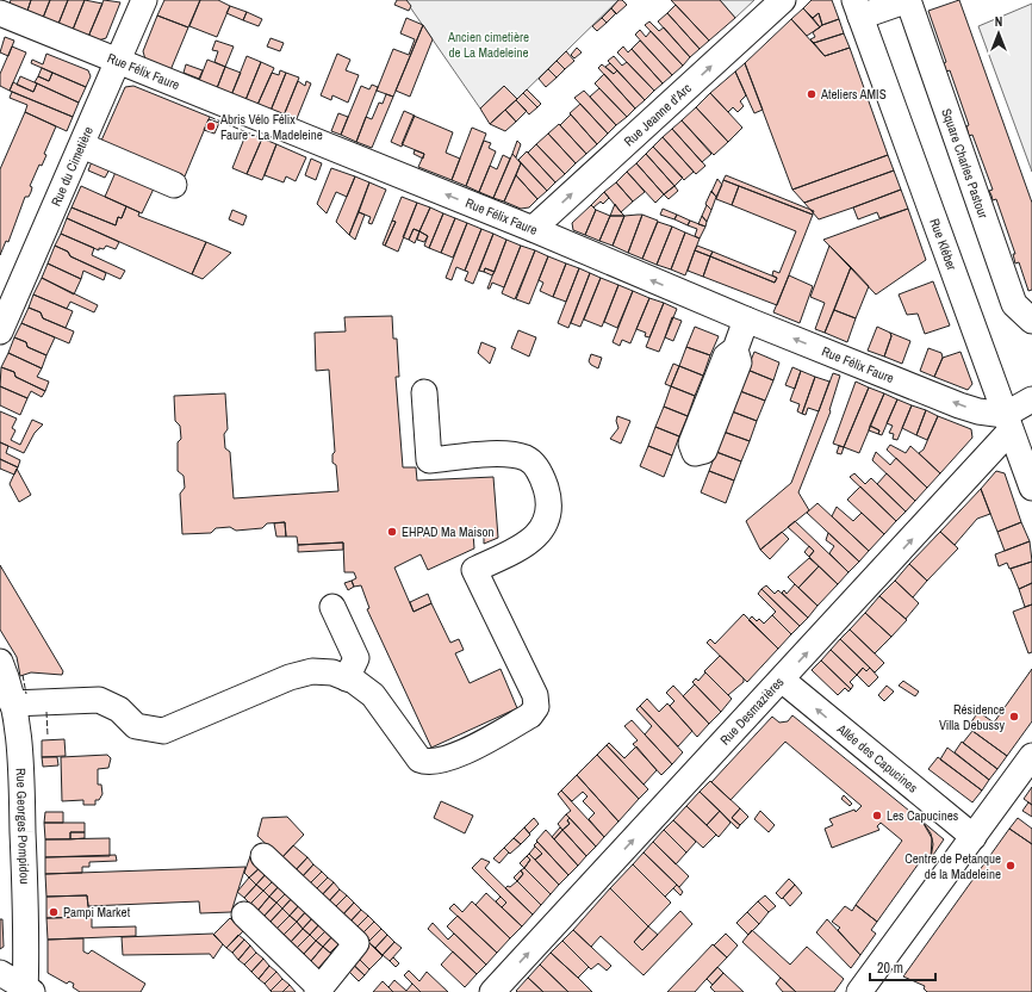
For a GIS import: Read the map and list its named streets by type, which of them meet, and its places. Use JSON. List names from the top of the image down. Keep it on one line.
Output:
{"streets":{"street":["Rue Félix Faure","Rue Jeanne d'Arc","Square Charles Pastour","Rue du Cimetière","Rue Kléber","Rue Desmazières","Allée des Capucines","Rue Georges Pompidou"]},"crossings":[["Rue Félix Faure","Rue Jeanne d'Arc"],["Rue Félix Faure","Rue du Cimetière"],["Rue Félix Faure","Rue Kléber"],["Rue Félix Faure","Rue Desmazières"],["Square Charles Pastour","Rue Kléber"],["Rue Kléber","Rue Desmazières"],["Rue Desmazières","Allée des Capucines"]],"one_way":["Rue Félix Faure","Rue Jeanne d'Arc","Rue Desmazières","Allée des Capucines"],"parks":["Ancien cimetière de La Madeleine"],"places":["Ateliers AMIS","Abris Vélo Félix Faure - La Madeleine","EHPAD Ma Maison","Résidence Villa Debussy","Les Capucines","Centre de Petanque de la Madeleine","Pampi Market"],"scale_bar":"20 m","north":"top"}
